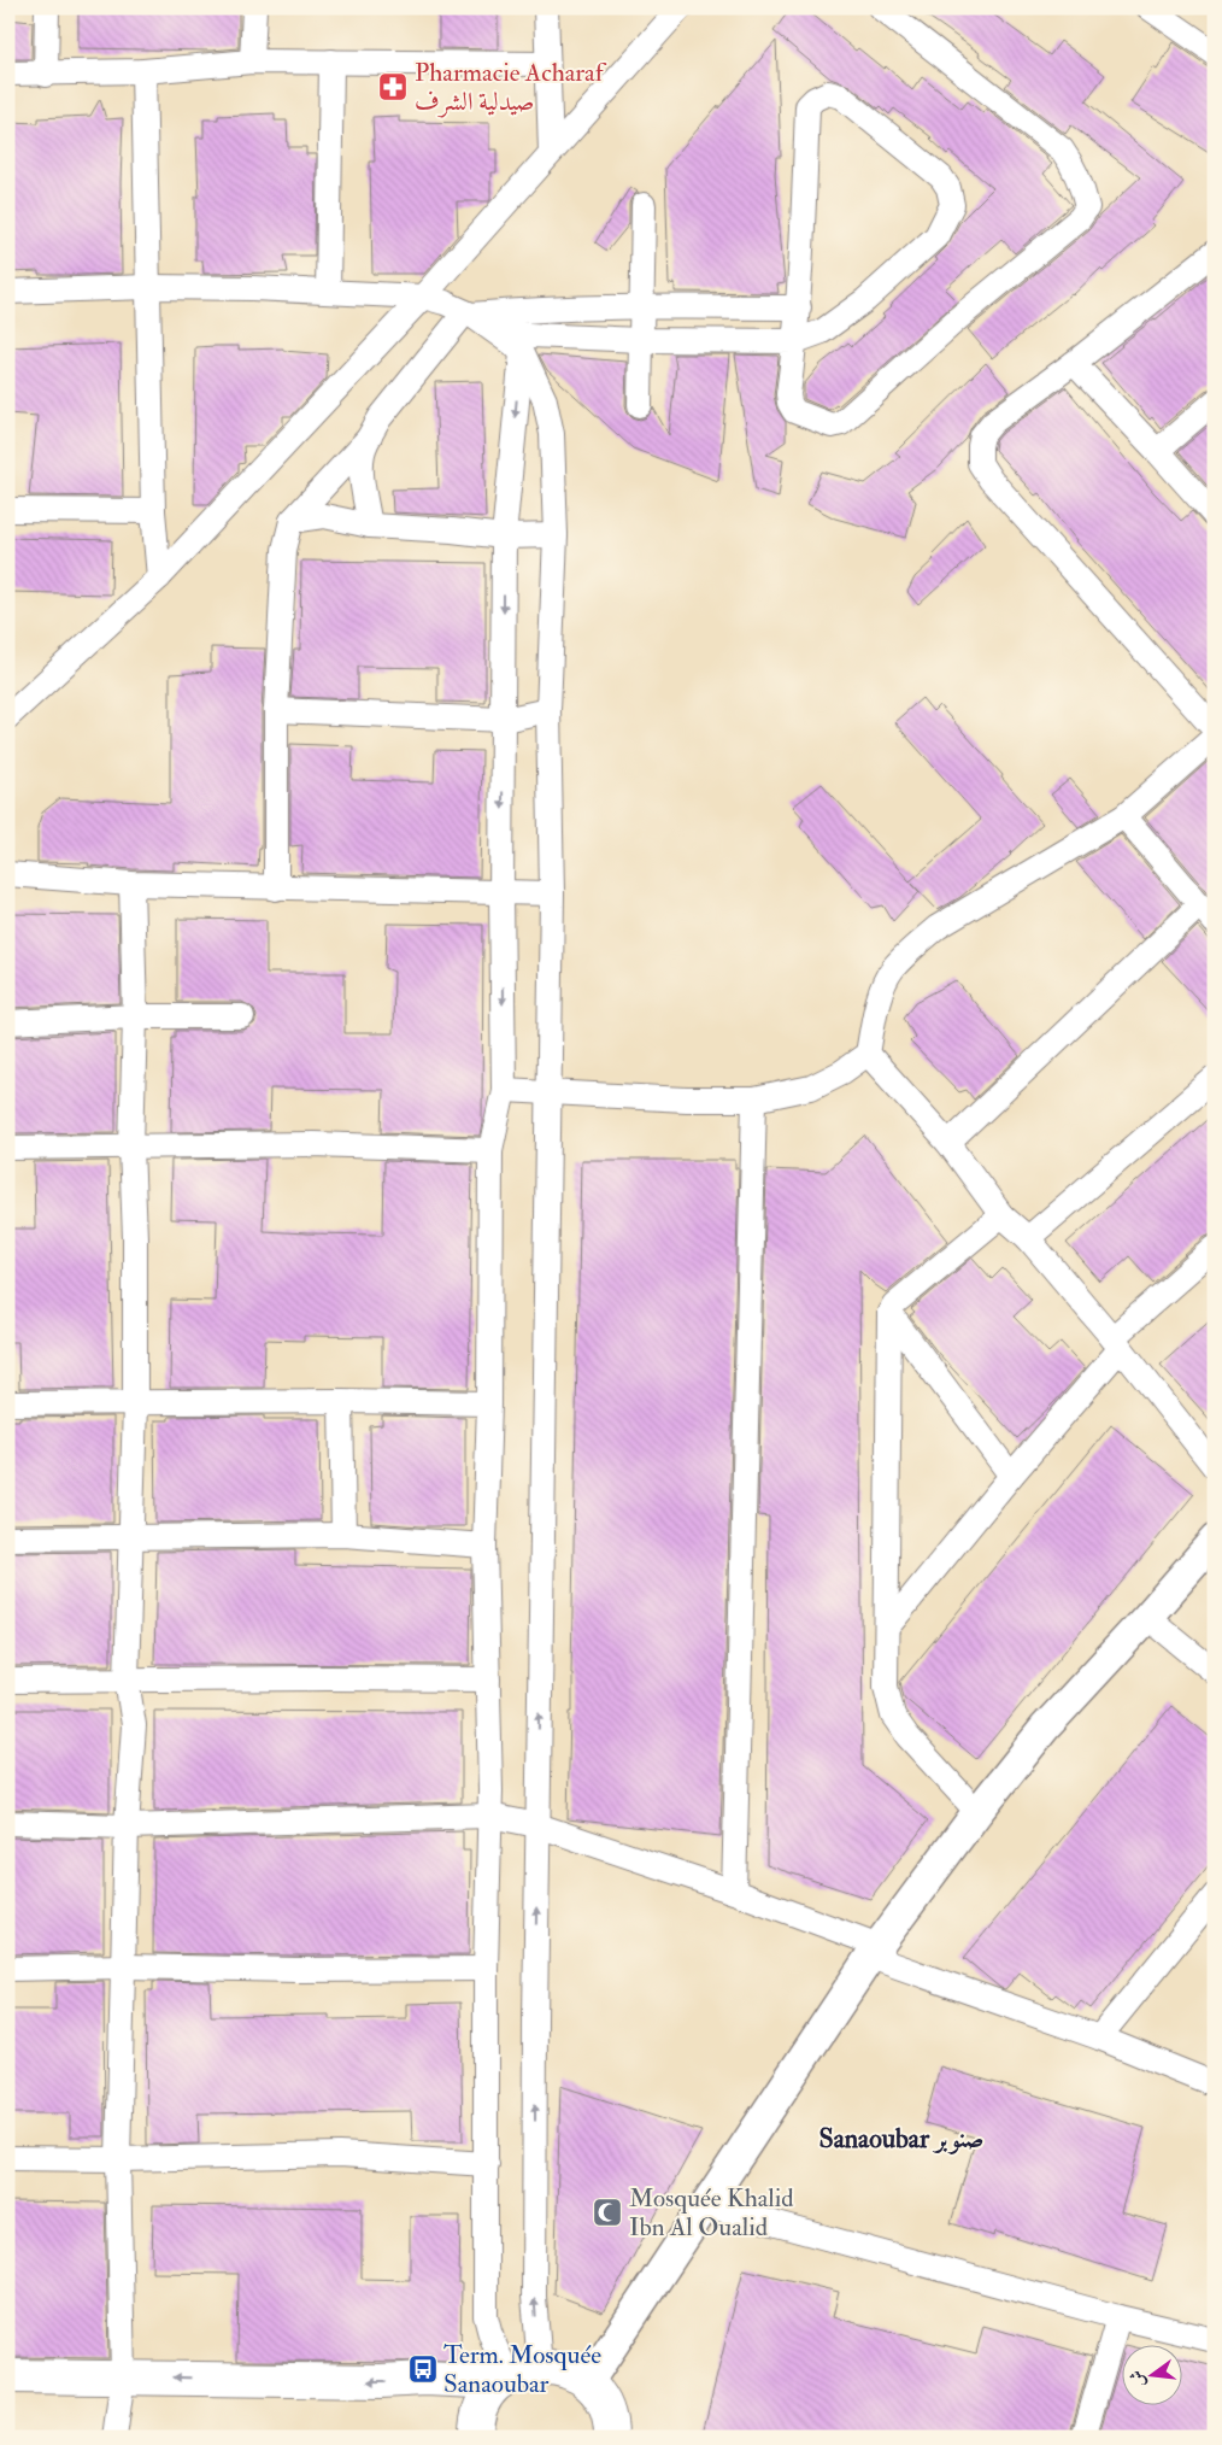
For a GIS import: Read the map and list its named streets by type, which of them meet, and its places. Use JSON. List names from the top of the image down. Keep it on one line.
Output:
{"districts":["Sanaoubar صنوبر"],"places":{"pharmacy":["Pharmacie Acharaf صيدلية الشرف"],"mosque":["Mosquée Khalid Ibn Al Oualid"],"bus stop":["Term. Mosquée Sanaoubar"]},"north":"left"}
